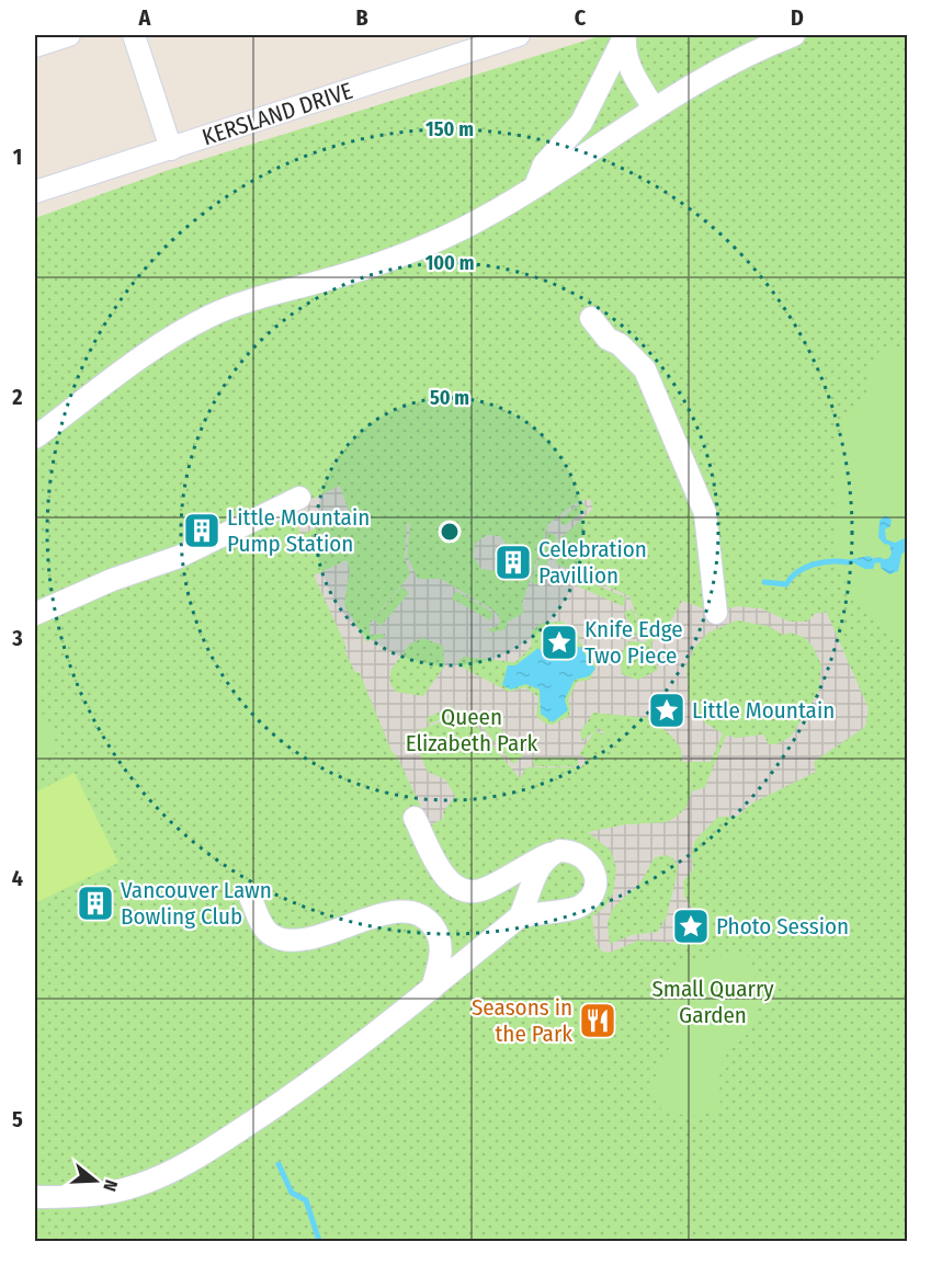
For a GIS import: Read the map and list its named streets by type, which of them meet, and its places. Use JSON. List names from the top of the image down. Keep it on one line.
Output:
{"streets":{"street":["KERSLAND DRIVE"]},"parks":["Queen Elizabeth Park","Small Quarry Garden"],"places":{"building":["Little Mountain Pump Station","Celebration Pavillion","Vancouver Lawn Bowling Club"],"place":["Knife Edge Two Piece","Little Mountain","Photo Session"],"restaurant":["Seasons in the Park"]},"north":"right","grid":{"columns":["A","B","C","D"],"rows":["1","2","3","4","5"]},"rings":["150 m","100 m","50 m"]}
